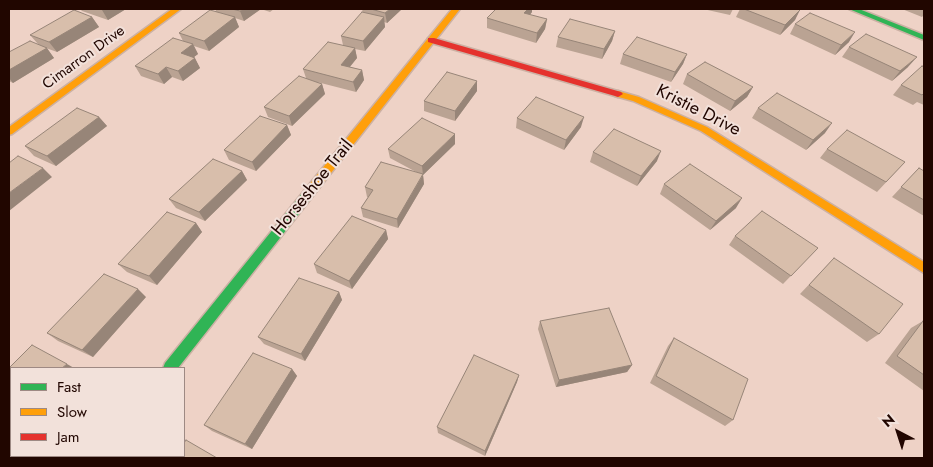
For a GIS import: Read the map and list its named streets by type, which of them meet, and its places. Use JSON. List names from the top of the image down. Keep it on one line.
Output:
{"streets":{"street":["Cimarron Drive","Kristie Drive","Horseshoe Trail"]},"crossings":[["Kristie Drive","Horseshoe Trail"]],"legend":["Fast","Slow","Jam"],"north":"top left"}
